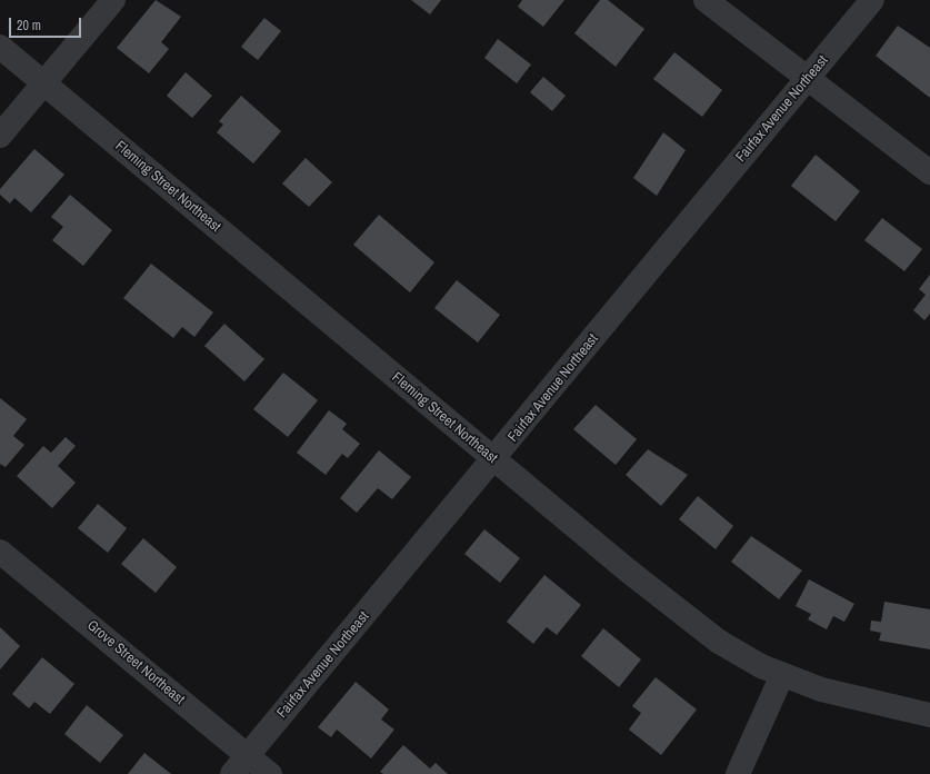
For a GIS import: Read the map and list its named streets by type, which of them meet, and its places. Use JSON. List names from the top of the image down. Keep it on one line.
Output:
{"streets":{"street":["Fairfax Avenue Northeast","Fleming Street Northeast","Grove Street Northeast"]},"crossings":[["Fairfax Avenue Northeast","Fleming Street Northeast"],["Fairfax Avenue Northeast","Grove Street Northeast"]],"scale_bar":"20 m"}
